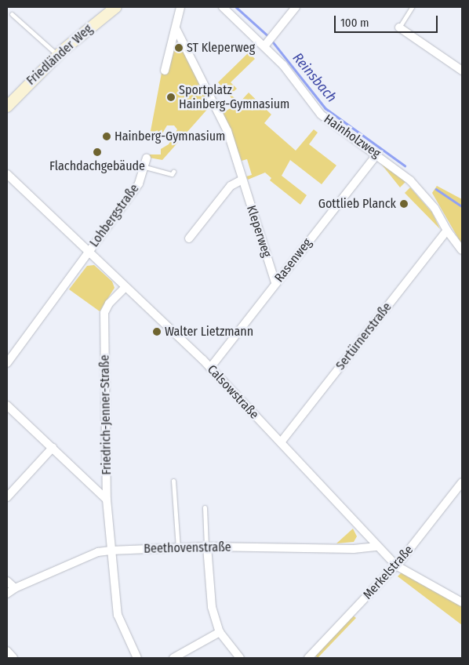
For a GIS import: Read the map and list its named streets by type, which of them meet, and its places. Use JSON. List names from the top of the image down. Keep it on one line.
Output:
{"streets":{"street":["Friedländer Weg","Hainholzweg","Lohbergstraße","Kleperweg","Rasenweg","Sertürnerstraße","Calsowstraße","Friedrich-Jenner-Straße","Beethovenstraße","Merkelstraße"]},"crossings":[["Hainholzweg","Rasenweg"],["Hainholzweg","Sertürnerstraße"],["Lohbergstraße","Calsowstraße"],["Kleperweg","Rasenweg"],["Rasenweg","Calsowstraße"],["Sertürnerstraße","Calsowstraße"],["Calsowstraße","Friedrich-Jenner-Straße"],["Calsowstraße","Beethovenstraße"],["Calsowstraße","Merkelstraße"],["Friedrich-Jenner-Straße","Beethovenstraße"]],"water":["Reinsbach"],"places":["ST Kleperweg","Sportplatz Hainberg-Gymnasium","Hainberg-Gymnasium","Flachdachgebäude","Gottlieb Planck","Walter Lietzmann"],"scale_bar":"100 m"}
